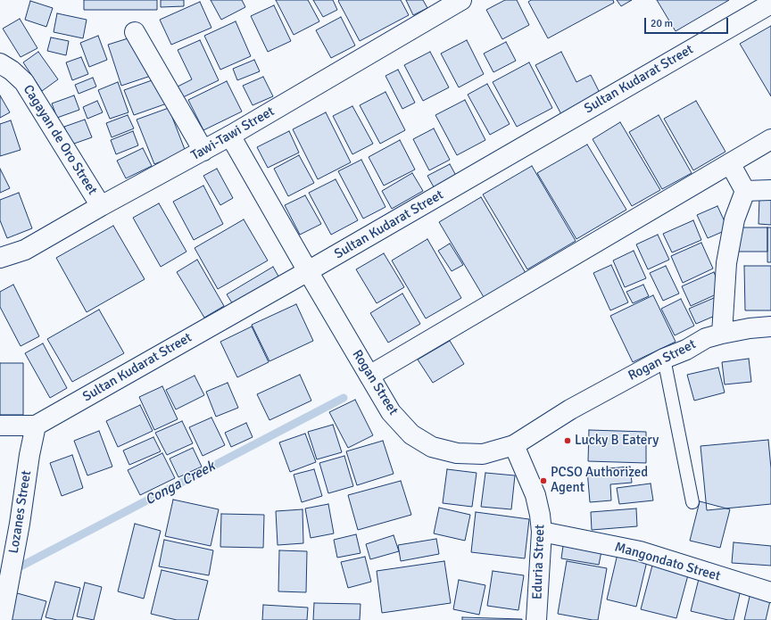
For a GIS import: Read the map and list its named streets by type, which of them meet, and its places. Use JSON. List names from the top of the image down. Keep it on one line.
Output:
{"streets":{"street":["Sultan Kudarat Street","Tawi-Tawi Street","Cagayan de Oro Street","Rogan Street","Lozanes Street","Eduria Street","Mangondato Street"]},"crossings":[["Sultan Kudarat Street","Rogan Street"],["Sultan Kudarat Street","Lozanes Street"],["Tawi-Tawi Street","Cagayan de Oro Street"],["Tawi-Tawi Street","Rogan Street"],["Rogan Street","Eduria Street"],["Eduria Street","Mangondato Street"]],"water":["Conga Creek"],"places":["Lucky B Eatery","PCSO Authorized Agent"],"scale_bar":"20 m"}
